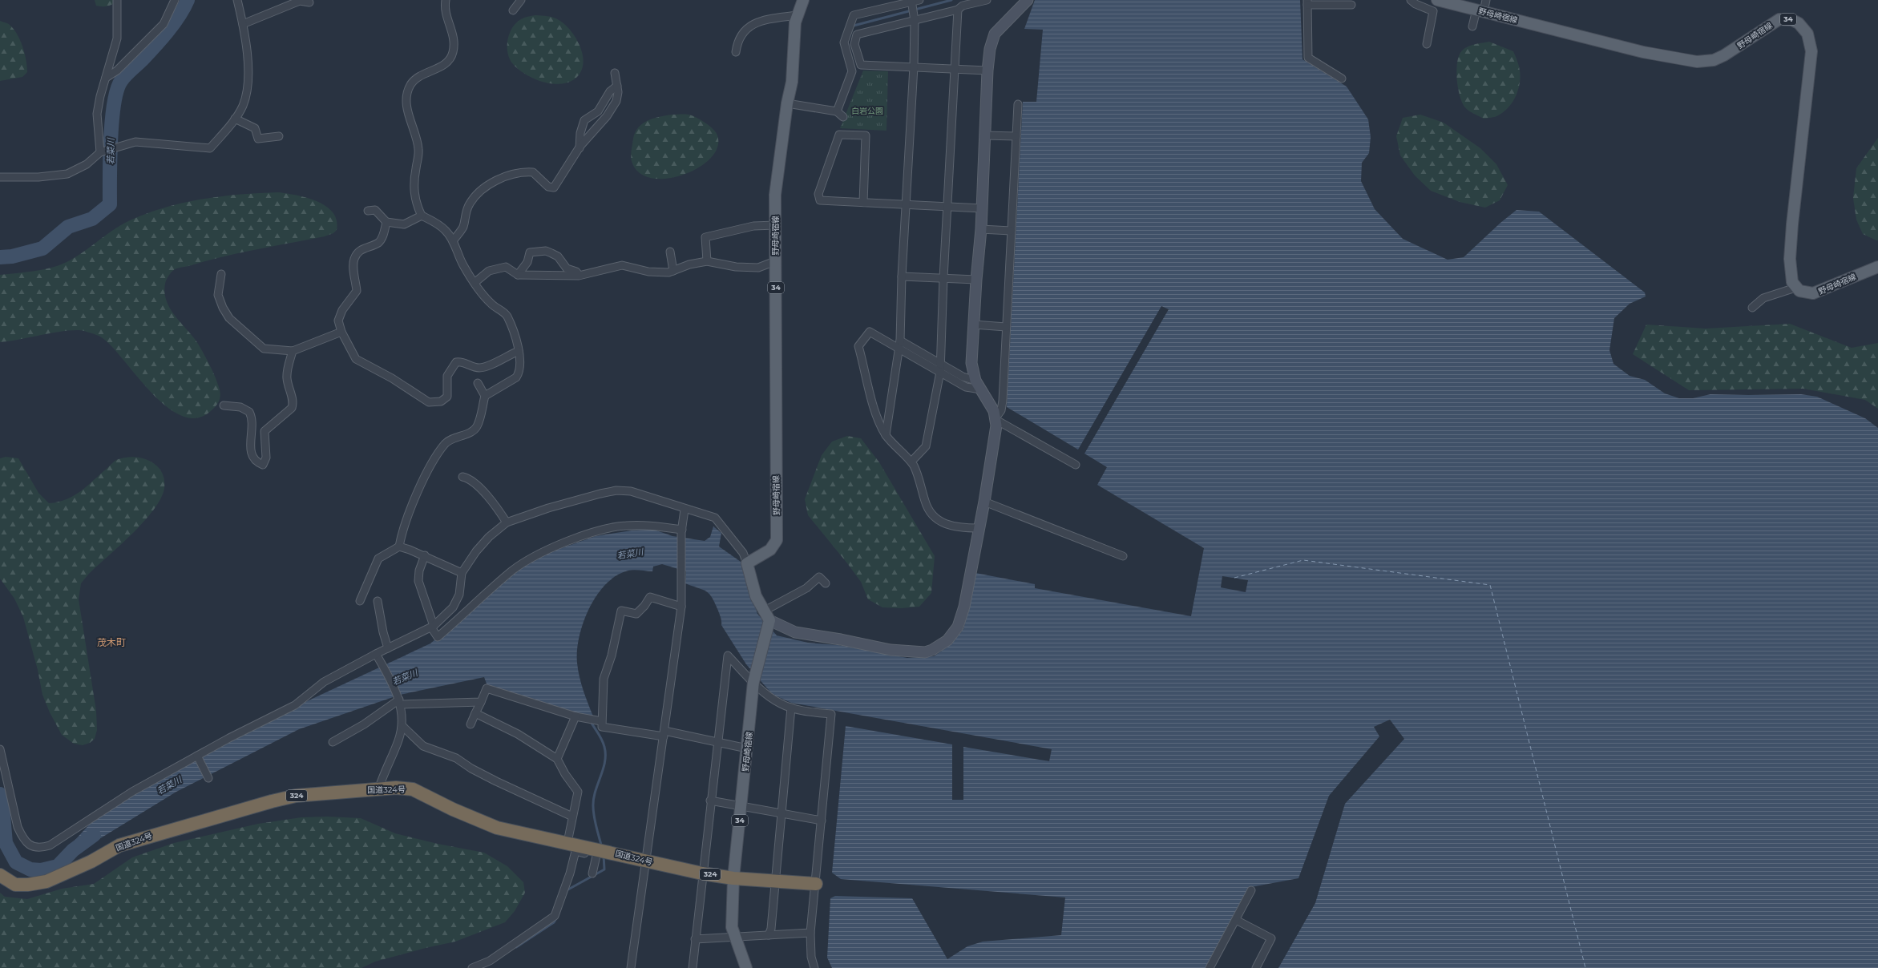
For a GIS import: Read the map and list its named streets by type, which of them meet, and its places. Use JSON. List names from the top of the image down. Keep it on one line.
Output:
{"streets":{"highway":["国道324号","324"],"main road":["野母崎宿線","34"]},"crossings":[["野母崎宿線","国道324号"]],"districts":["茂木町"],"water":["若菜川"],"parks":["白岩公園"]}
